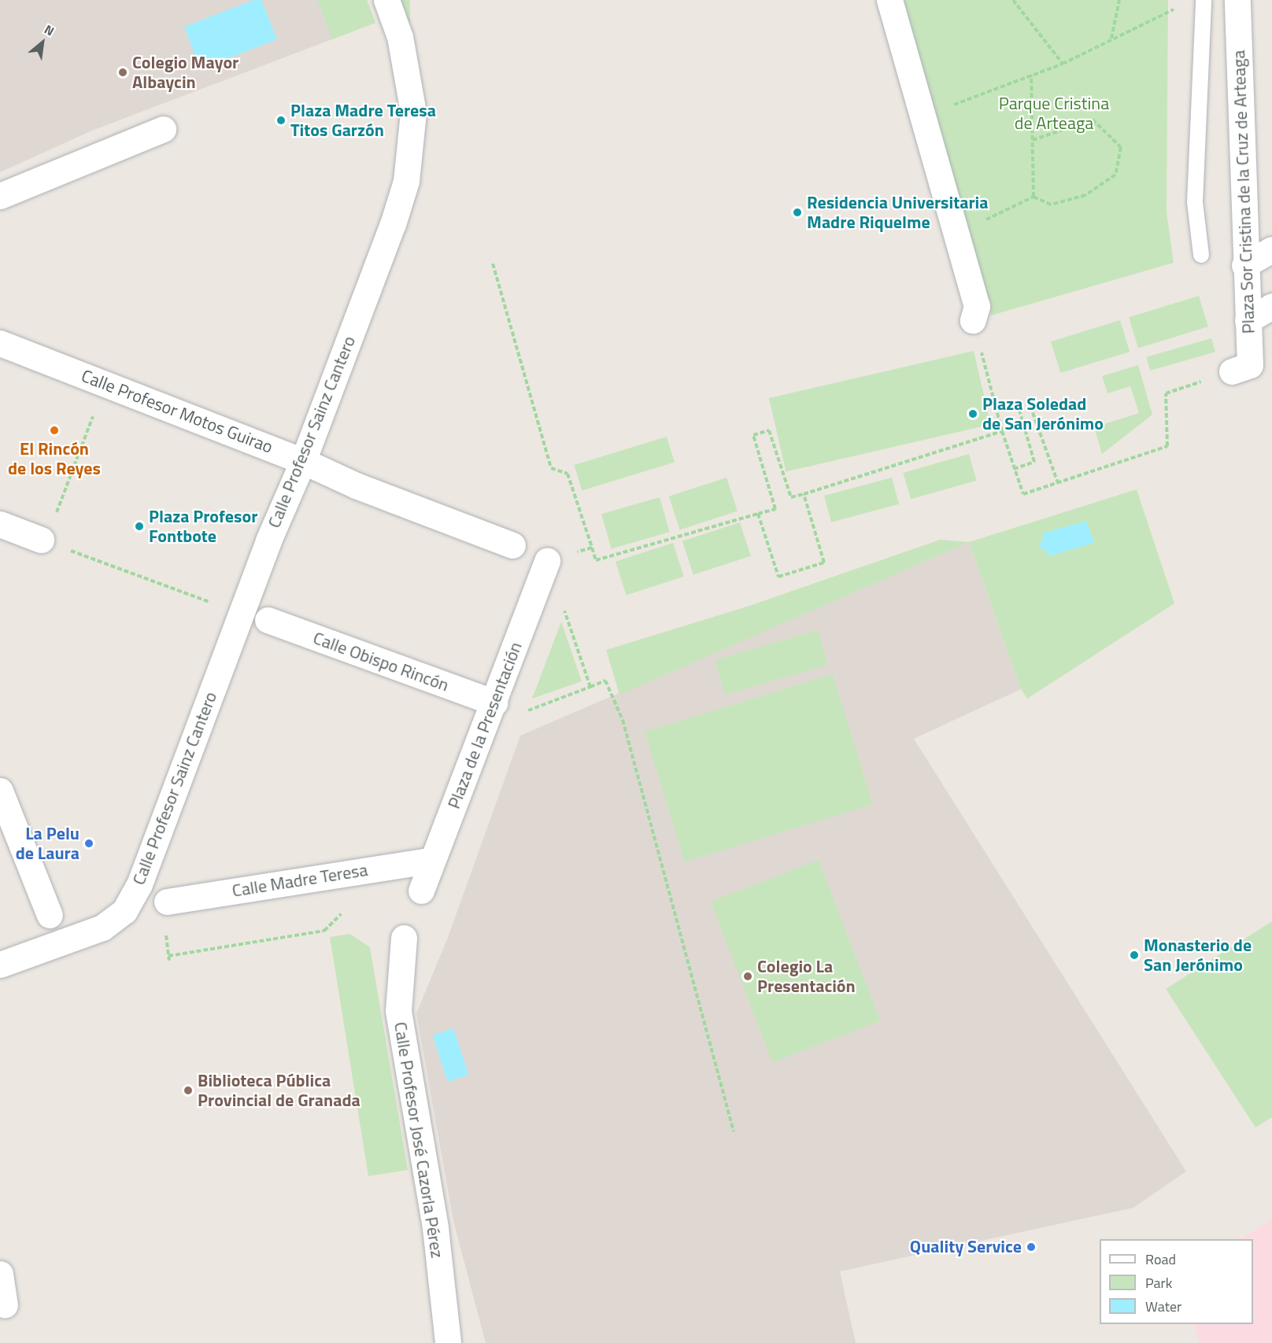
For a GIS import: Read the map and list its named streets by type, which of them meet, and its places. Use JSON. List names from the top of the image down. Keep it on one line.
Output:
{"streets":{"street":["Plaza Sor Cristina de la Cruz de Arteaga","Calle Profesor Motos Guirao","Calle Profesor Sainz Cantero","Calle Obispo Rincón","Plaza de la Presentación","Calle Madre Teresa","Calle Profesor José Cazorla Pérez"]},"crossings":[["Calle Profesor Motos Guirao","Calle Profesor Sainz Cantero"],["Calle Obispo Rincón","Plaza de la Presentación"],["Plaza de la Presentación","Calle Madre Teresa"]],"parks":["Parque Cristina de Arteaga"],"places":["Colegio Mayor Albaycin","Plaza Madre Teresa Titos Garzón","Residencia Universitaria Madre Riquelme","Plaza Soledad de San Jerónimo","El Rincón de los Reyes","Plaza Profesor Fontbote","La Pelu de Laura","Monasterio de San Jerónimo","Colegio La Presentación","Biblioteca Pública Provincial de Granada","Quality Service"],"legend":["Road","Park","Water"],"north":"top right"}
